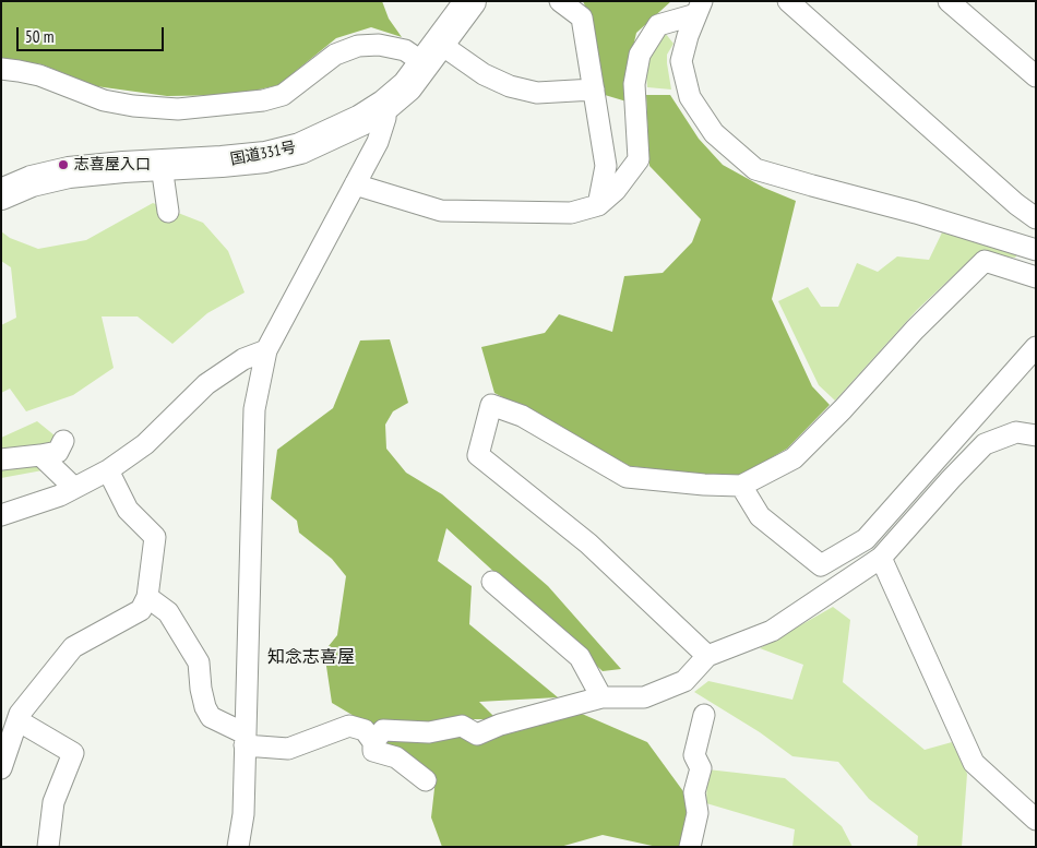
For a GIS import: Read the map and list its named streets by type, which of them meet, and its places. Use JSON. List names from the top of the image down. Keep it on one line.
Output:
{"streets":{"highway":["国道331号"]},"districts":["知念志喜屋"],"places":["志喜屋入口"],"scale_bar":"50 m"}
